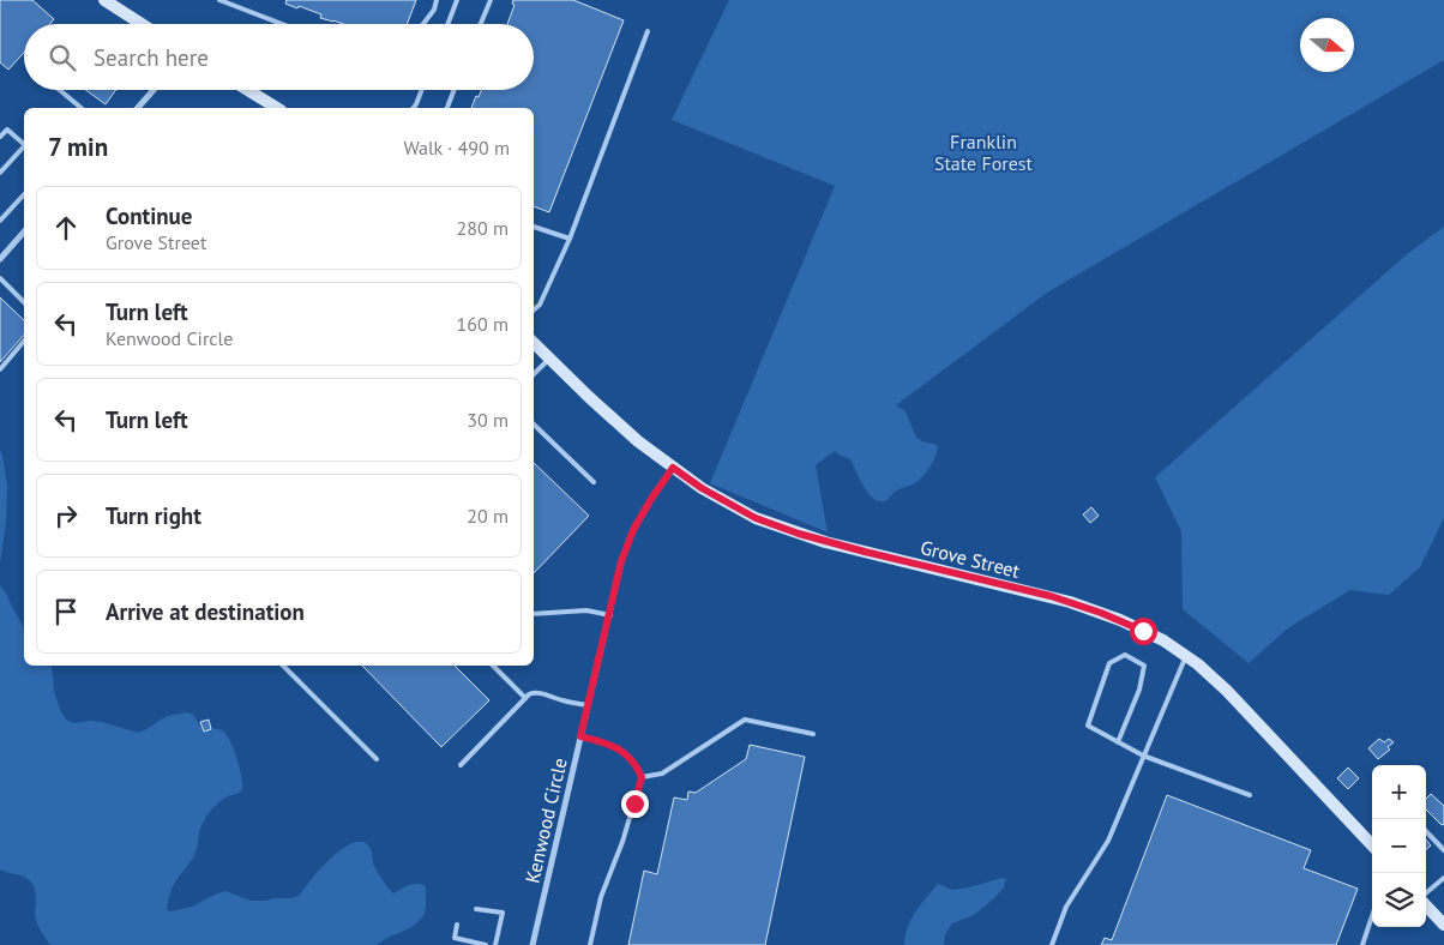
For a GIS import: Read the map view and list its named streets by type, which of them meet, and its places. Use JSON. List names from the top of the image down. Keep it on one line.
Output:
{"streets":{"main road":["Grove Street"],"street":["Kenwood Circle"]},"crossings":[["Grove Street","Kenwood Circle"]],"parks":["Franklin State Forest"],"north":"right","page":{"search":"Search here","heading":["7 min","Walk · 490 m"],"list":[["Continue","Grove Street","280 m"],["Turn left","Kenwood Circle","160 m"],["Turn left","30 m"],["Turn right","20 m"],"Arrive at destination"],"map_buttons":["+","−"]}}
